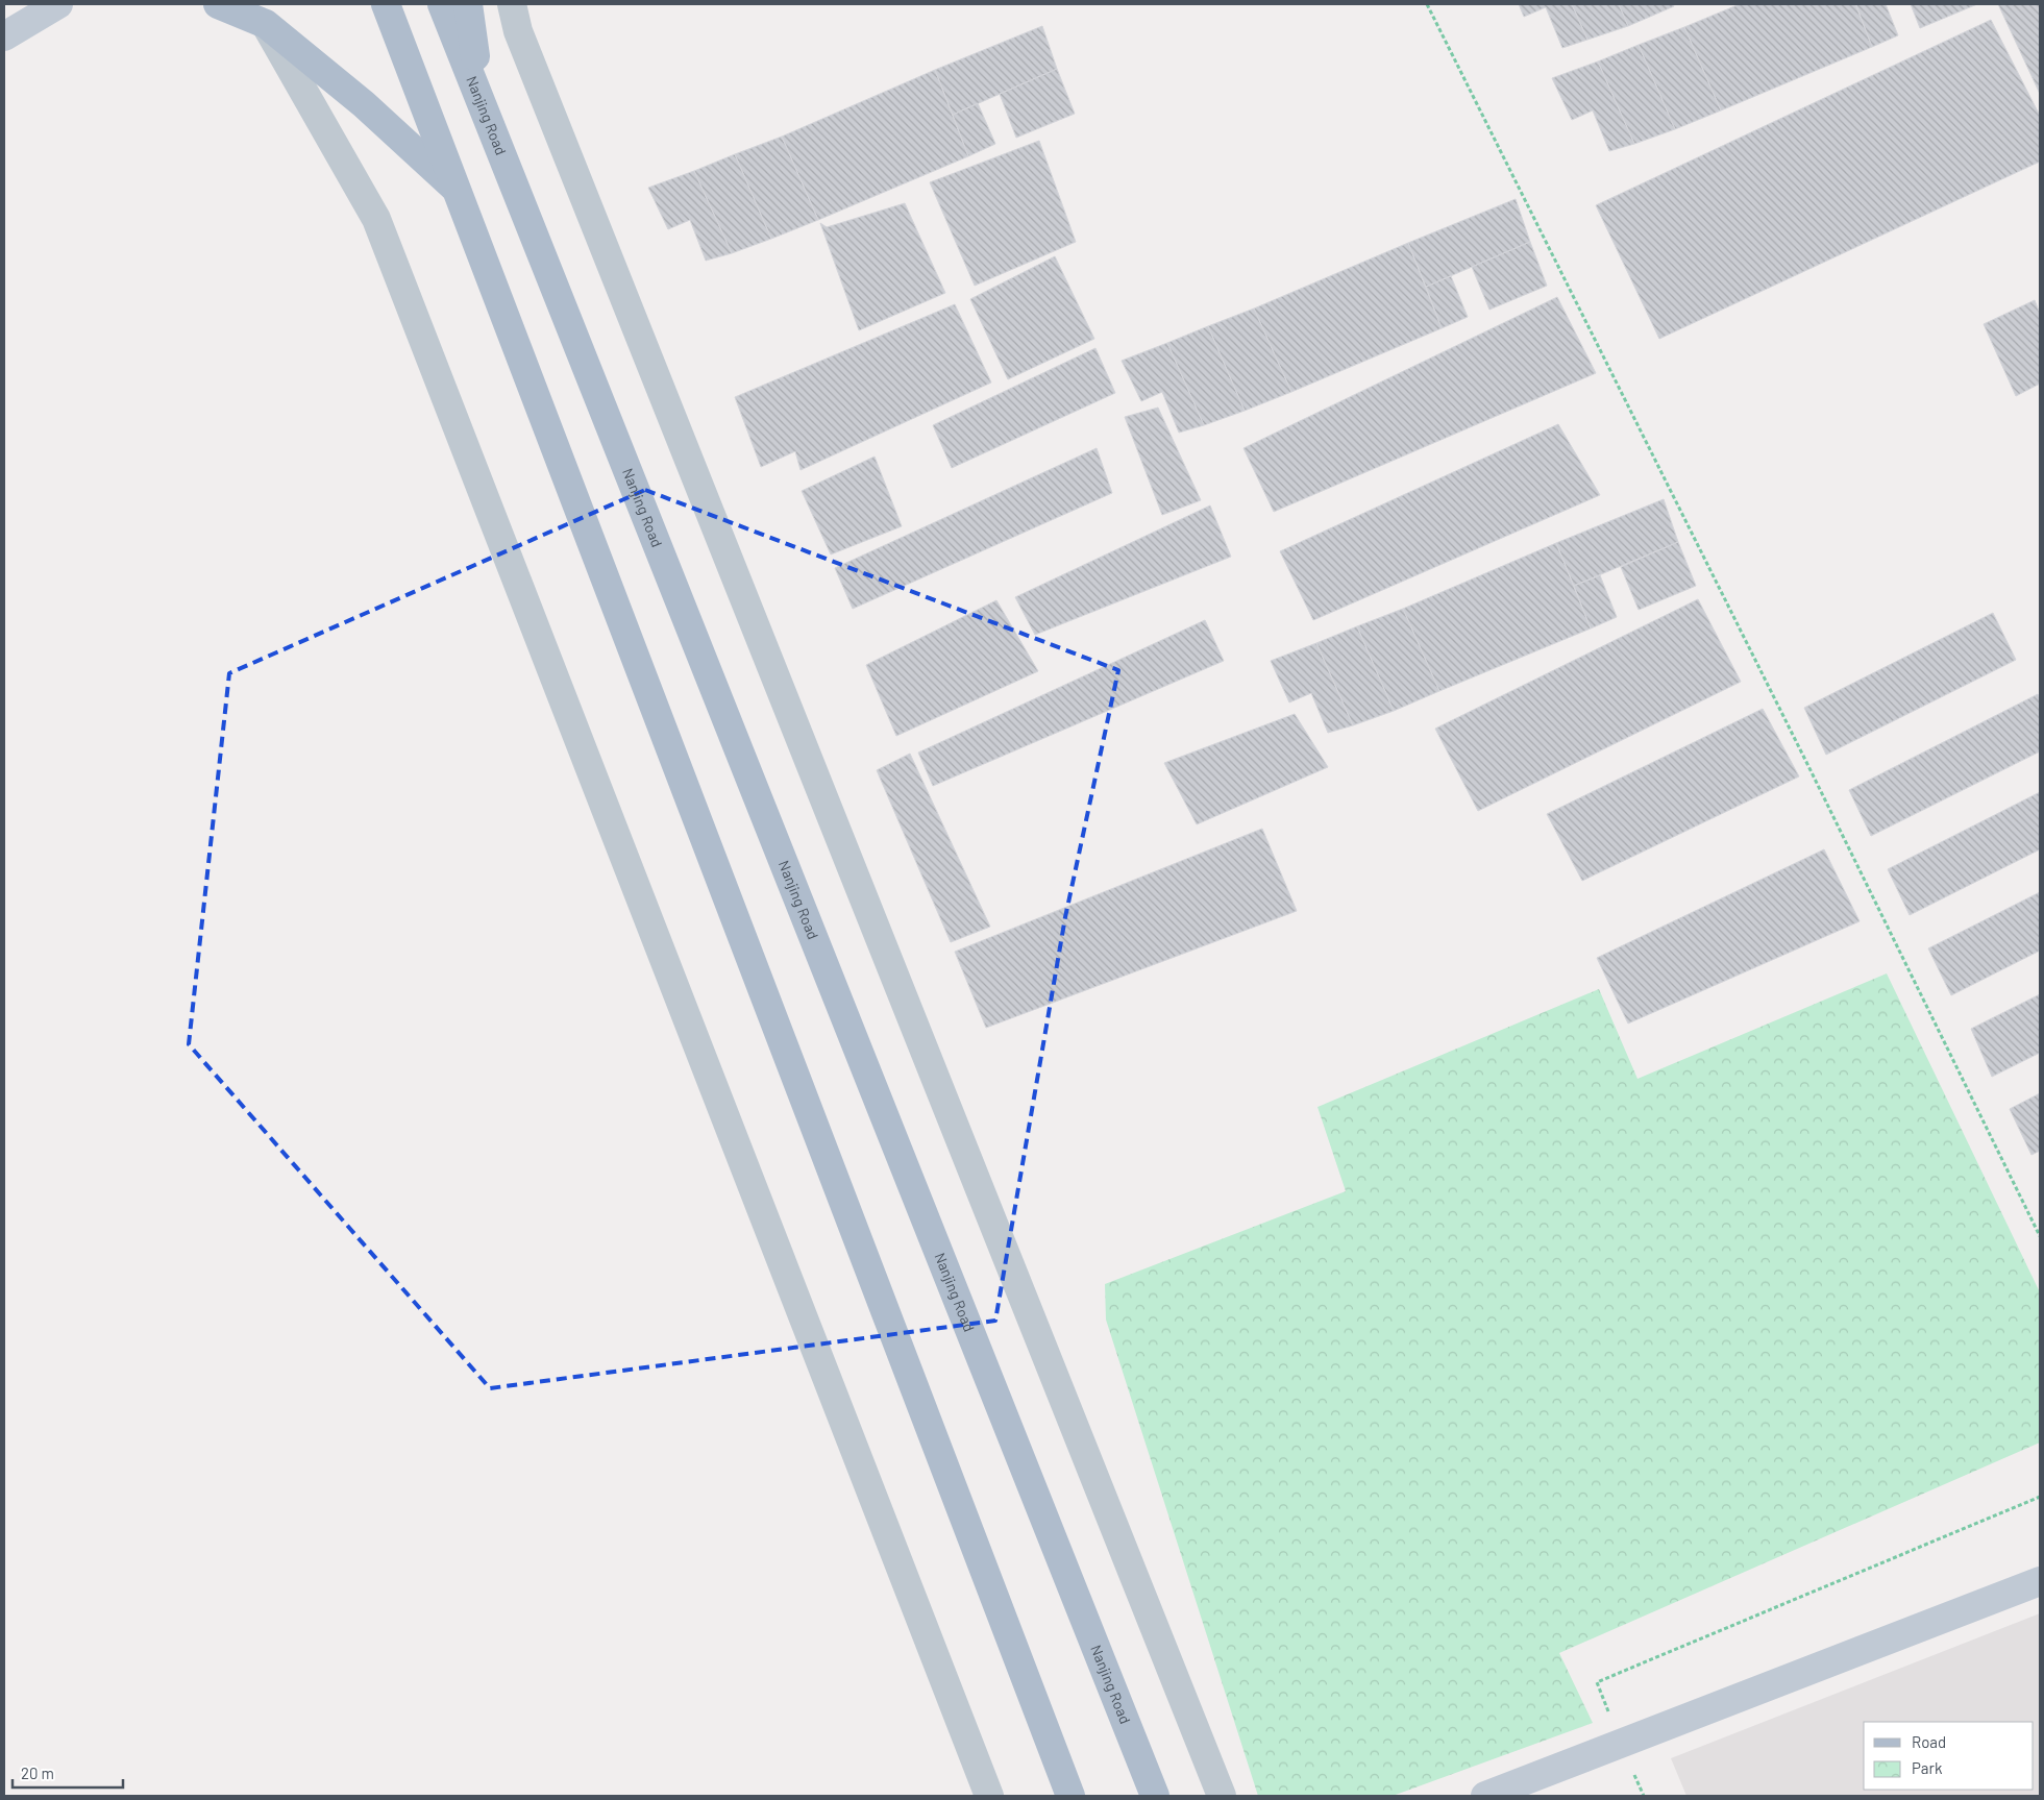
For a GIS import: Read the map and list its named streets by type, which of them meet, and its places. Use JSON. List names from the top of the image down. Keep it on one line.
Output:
{"streets":{"main road":["Nanjing Road"]},"legend":["Road","Park"],"scale_bar":"20 m"}
